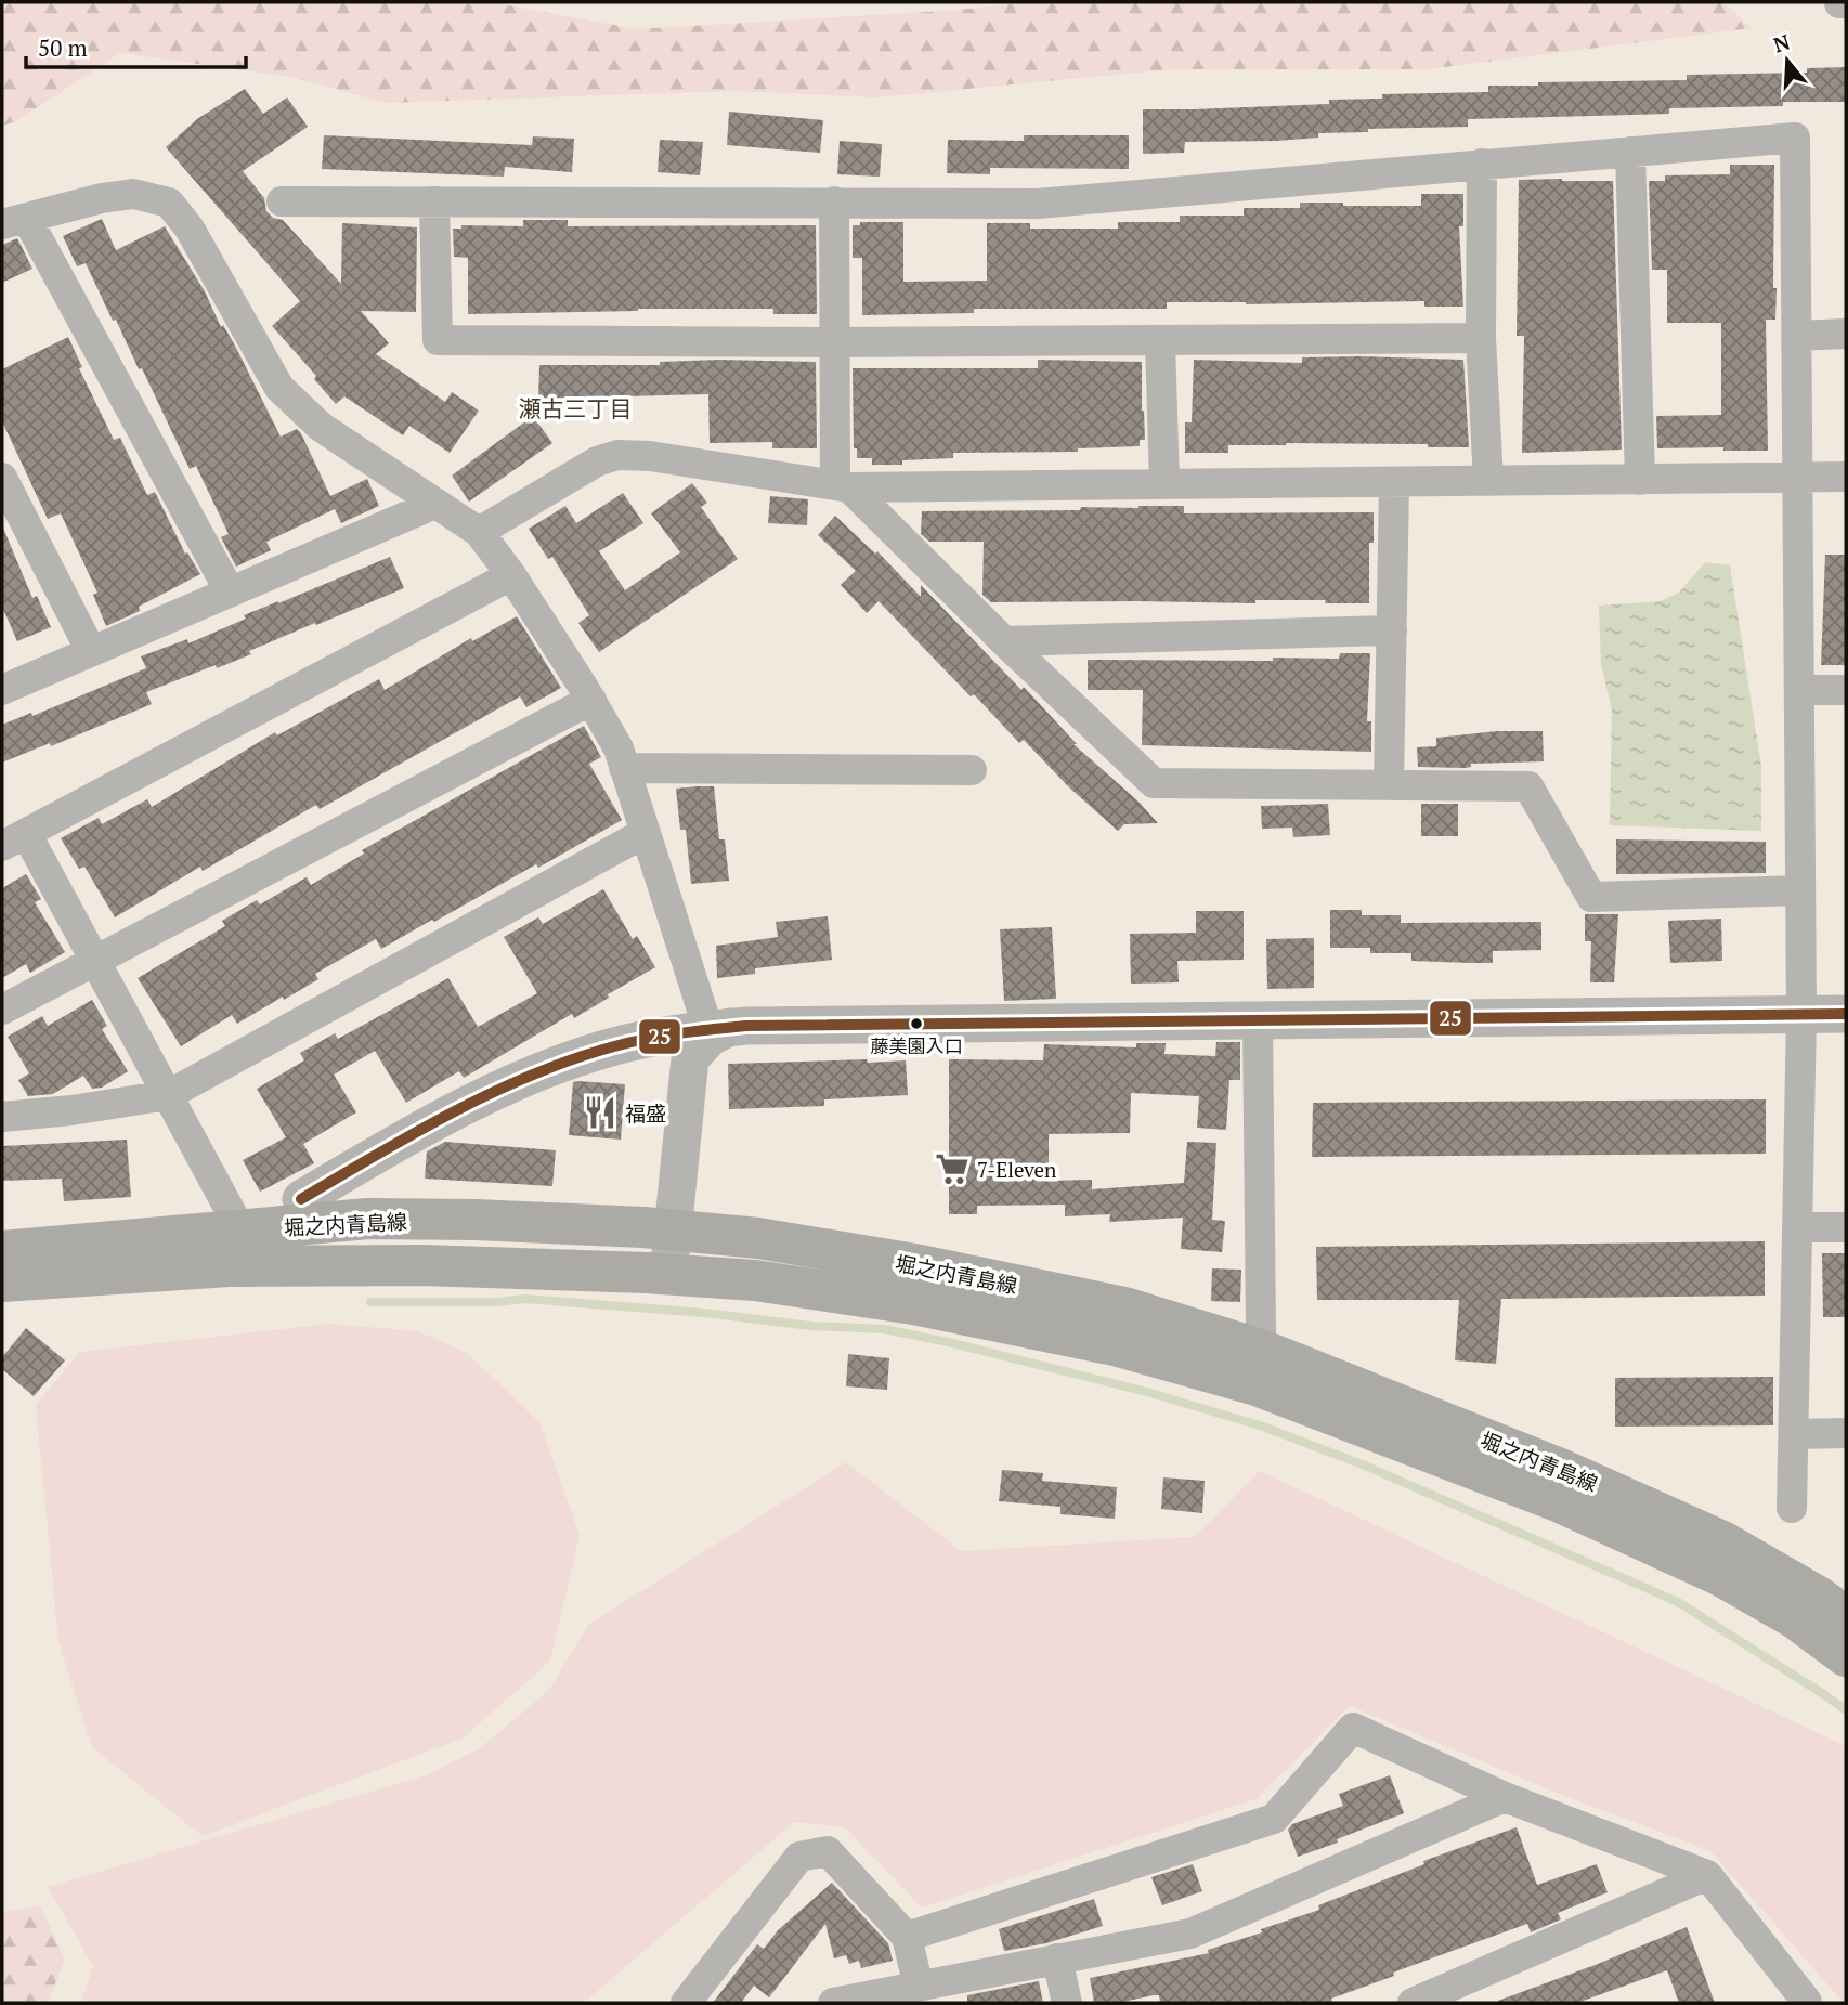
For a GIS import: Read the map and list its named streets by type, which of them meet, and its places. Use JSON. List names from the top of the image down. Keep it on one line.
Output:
{"streets":{"main road":["堀之内青島線"]},"districts":["瀬古三丁目"],"places":{"other":["藤美園入口"],"restaurant":["福盛"],"supermarket":["7-Eleven"]},"lines":["transit line 25"],"scale_bar":"50 m","north":"top"}
